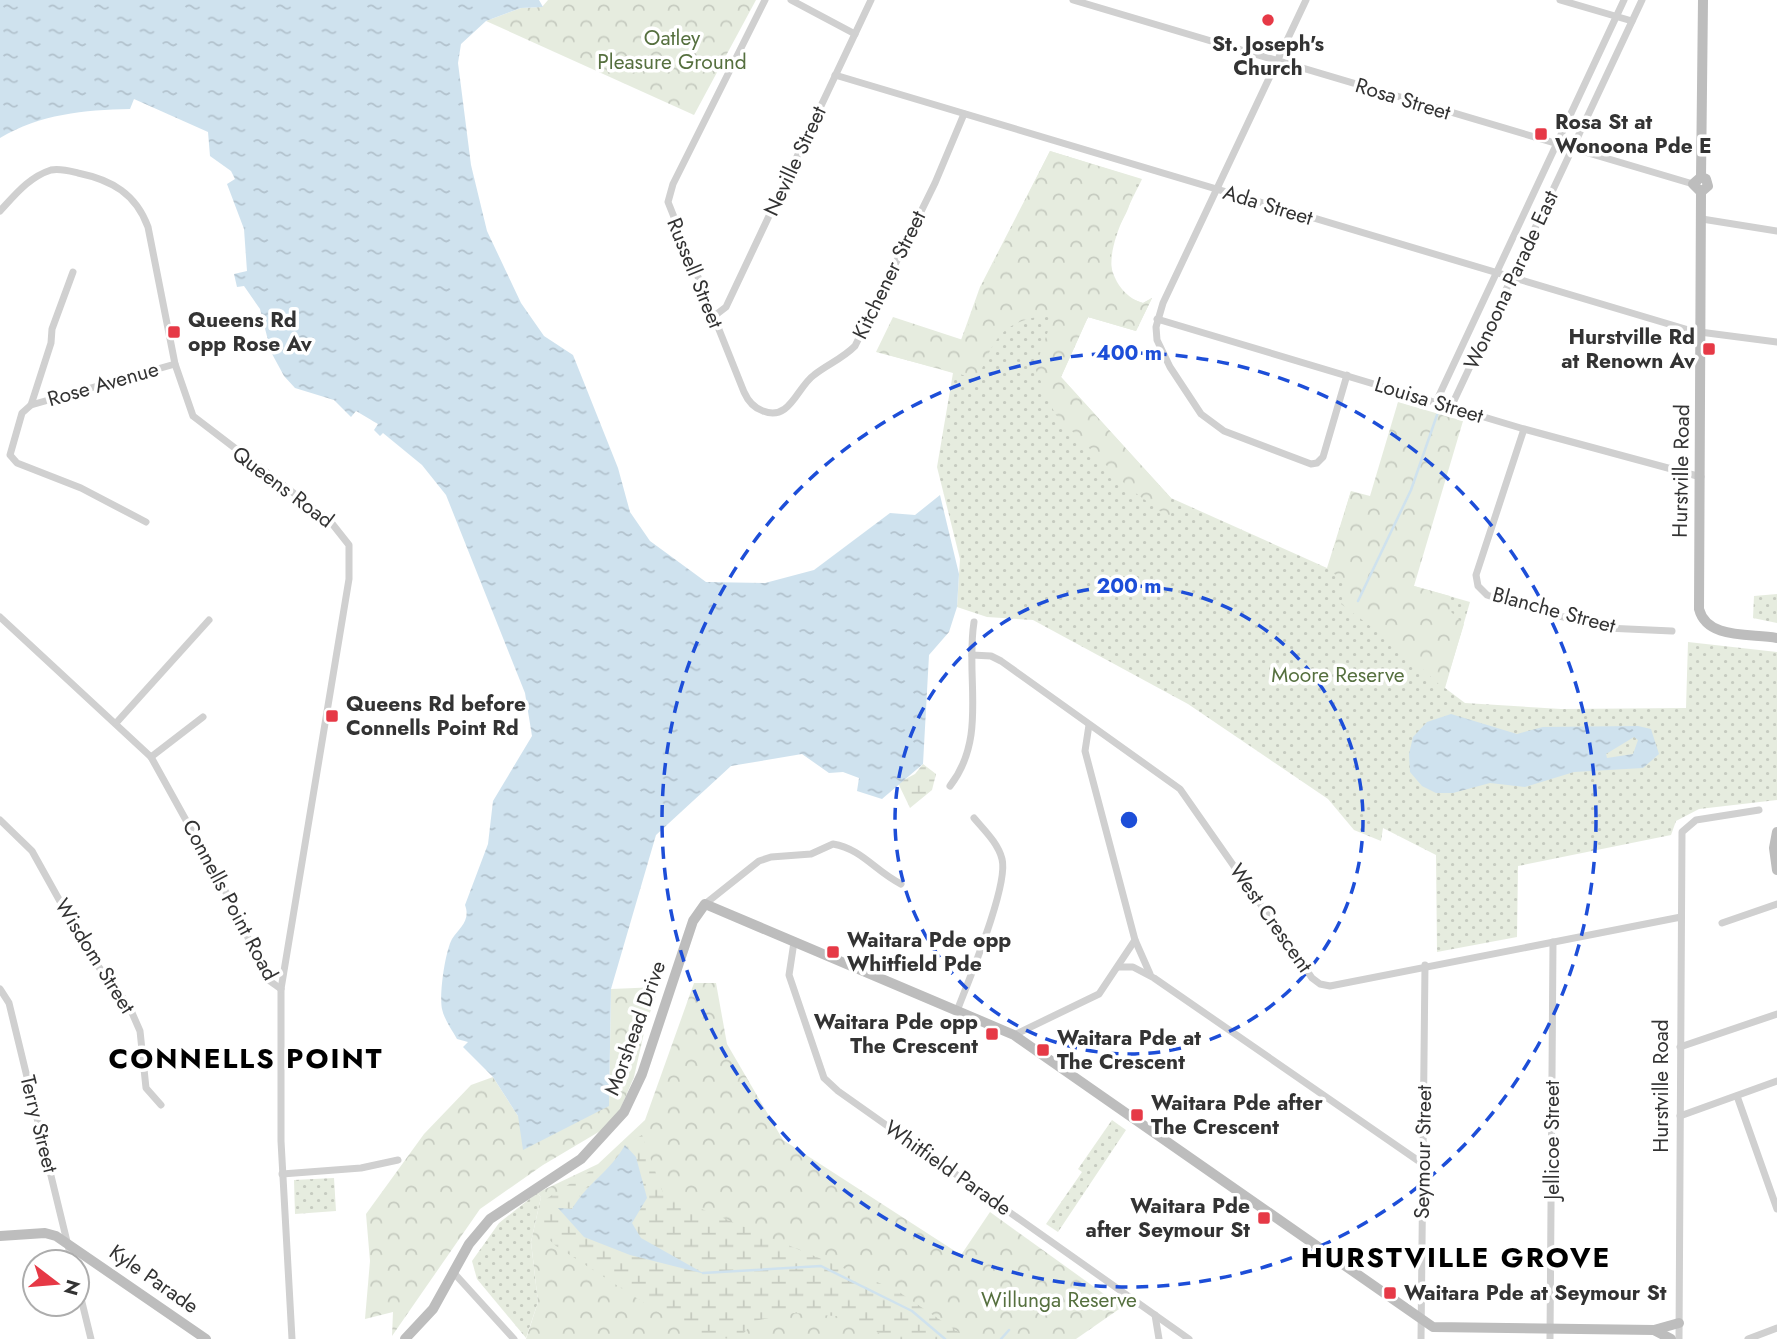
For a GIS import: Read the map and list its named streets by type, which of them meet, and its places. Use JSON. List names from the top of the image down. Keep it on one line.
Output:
{"streets":{"street":["Rosa Street","Neville Street","Ada Street","Russell Street","Kitchener Street","Wonoona Parade East","Rose Avenue","Louisa Street","Hurstville Road","Queens Road","Blanche Street","Connells Point Road","West Crescent","Wisdom Street","Morshead Drive","Terry Street","Jellicoe Street","Seymour Street","Whitfield Parade","Kyle Parade"]},"crossings":[["Rosa Street","Wonoona Parade East"],["Neville Street","Ada Street"],["Neville Street","Russell Street"],["Ada Street","Kitchener Street"],["Ada Street","Wonoona Parade East"],["Ada Street","Hurstville Road"],["Russell Street","Kitchener Street"],["Wonoona Parade East","Louisa Street"],["Rose Avenue","Queens Road"],["Louisa Street","Hurstville Road"],["Louisa Street","Blanche Street"],["Hurstville Road","West Crescent"],["Queens Road","Connells Point Road"],["West Crescent","Jellicoe Street"],["West Crescent","Seymour Street"],["Terry Street","Kyle Parade"]],"districts":["CONNELLS POINT","HURSTVILLE GROVE"],"parks":["Oatley Pleasure Ground","Moore Reserve","Willunga Reserve"],"places":{"other":["St. Joseph's Church"],"transit":["Rosa St at Wonoona Pde E","Queens Rd opp Rose Av","Hurstville Rd at Renown Av","Queens Rd before Connells Point Rd","Waitara Pde opp Whitfield Pde","Waitara Pde opp The Crescent","Waitara Pde at The Crescent","Waitara Pde after The Crescent","Waitara Pde after Seymour St","Waitara Pde at Seymour St"]},"north":"right","rings":["400 m","200 m"]}
